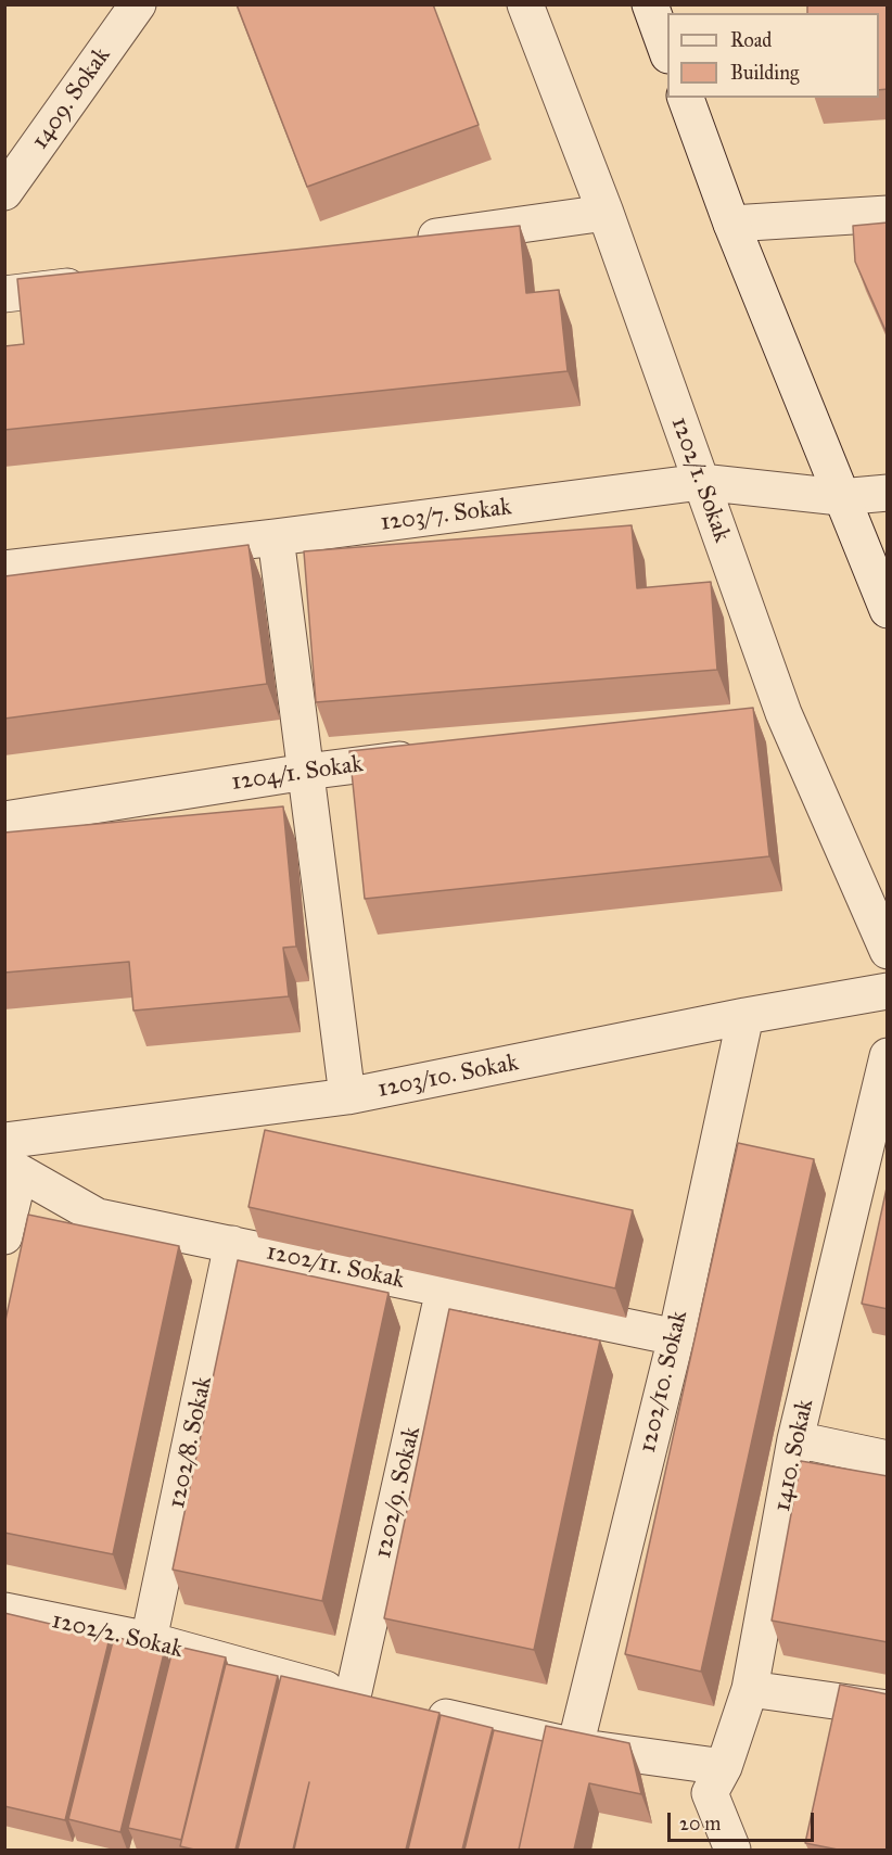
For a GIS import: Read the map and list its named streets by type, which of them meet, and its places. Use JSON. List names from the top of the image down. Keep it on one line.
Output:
{"streets":{"street":["1409. Sokak","1202/1. Sokak","1203/7. Sokak","1204/1. Sokak","1203/10. Sokak","1202/11. Sokak","1202/10. Sokak","1202/8. Sokak","1410. Sokak","1202/9. Sokak","1202/2. Sokak"]},"crossings":[["1202/1. Sokak","1203/7. Sokak"],["1203/10. Sokak","1202/10. Sokak"],["1202/11. Sokak","1202/10. Sokak"],["1202/11. Sokak","1202/8. Sokak"],["1202/11. Sokak","1202/9. Sokak"],["1202/10. Sokak","1202/2. Sokak"],["1202/8. Sokak","1202/2. Sokak"],["1410. Sokak","1202/2. Sokak"],["1202/9. Sokak","1202/2. Sokak"]],"legend":["Road","Building"],"scale_bar":"20 m"}
